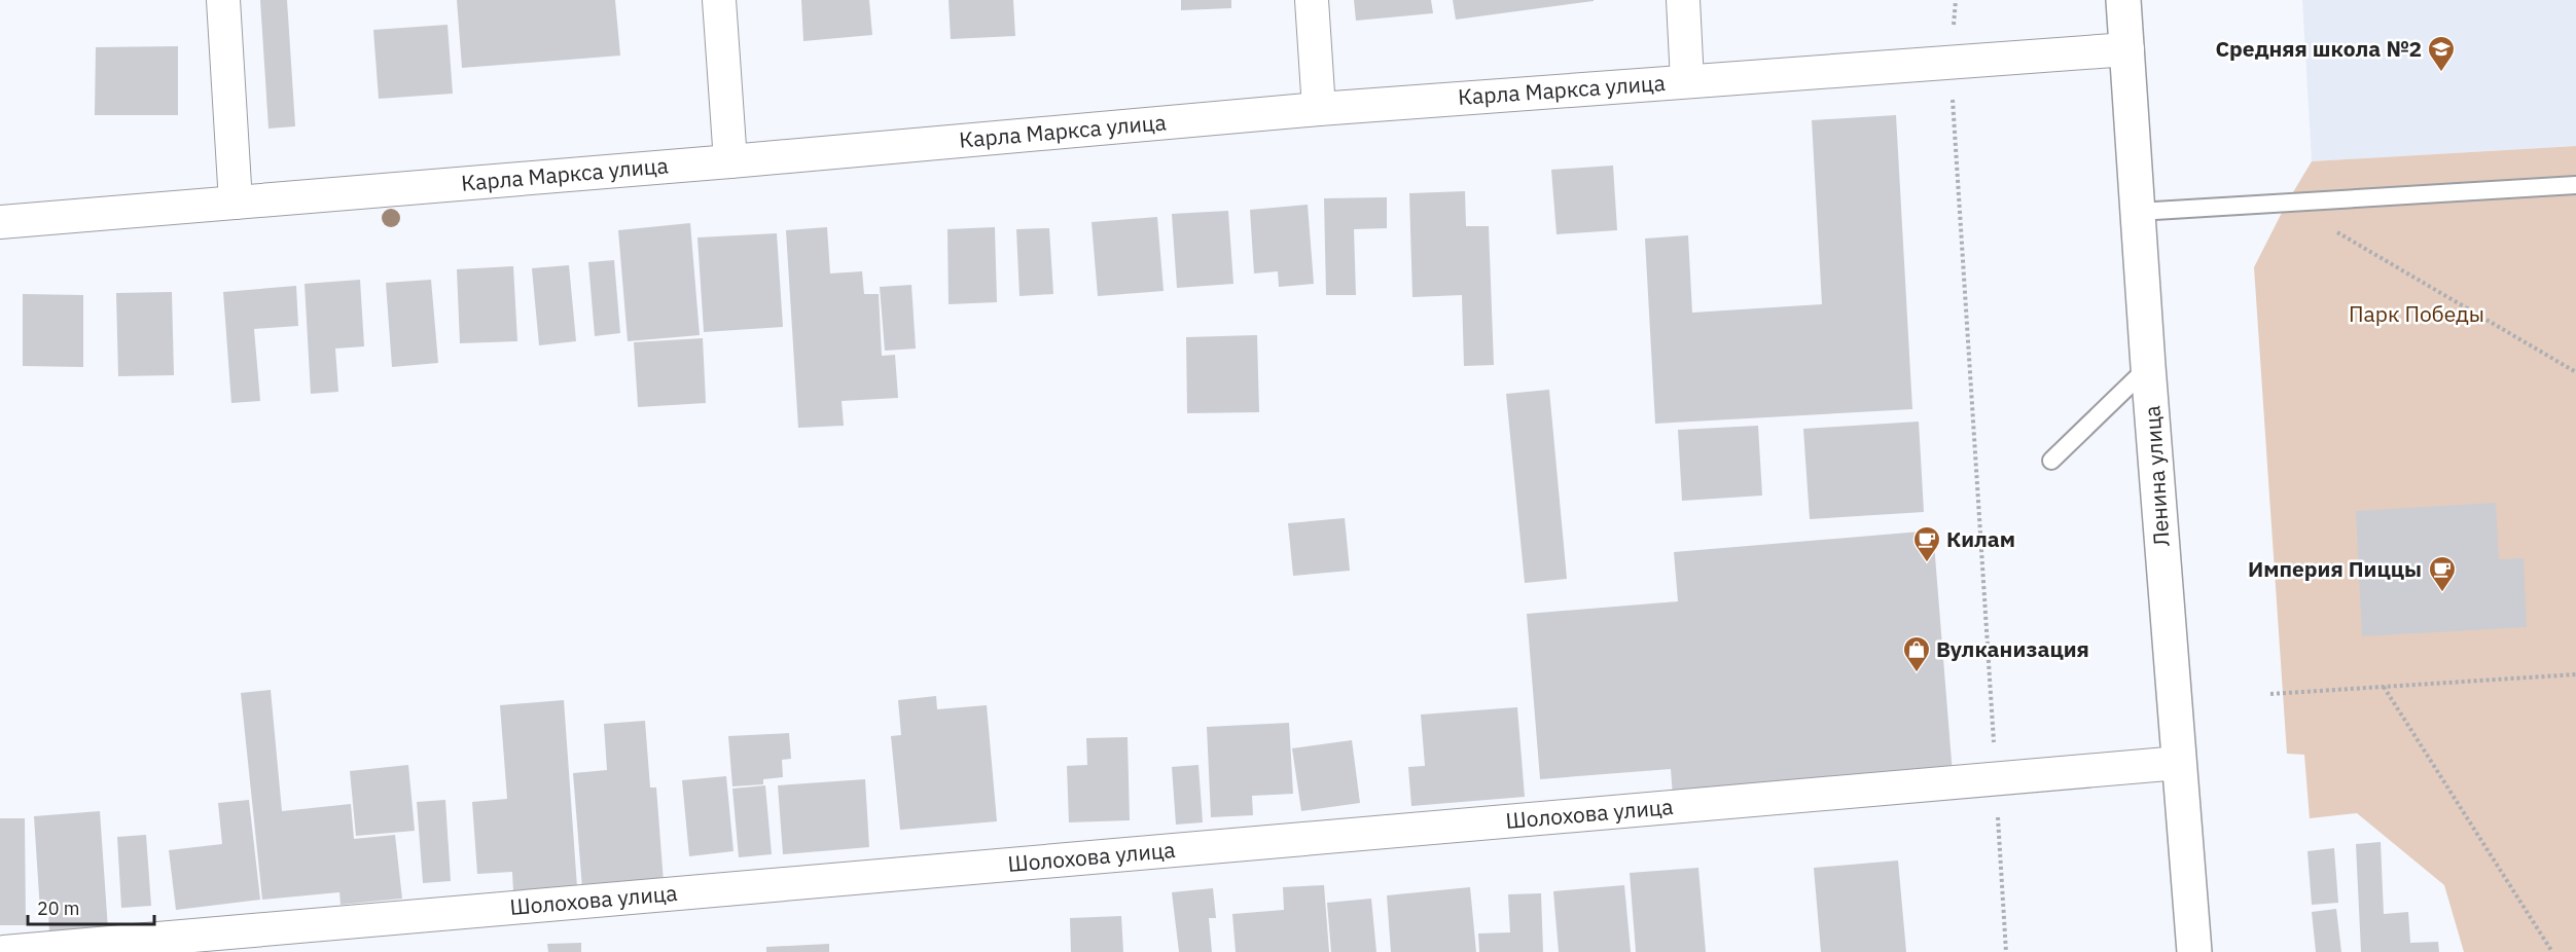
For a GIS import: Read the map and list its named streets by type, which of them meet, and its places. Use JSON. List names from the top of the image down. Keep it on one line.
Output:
{"streets":{"main road":["Ленина улица"],"street":["Карла Маркса улица","Шолохова улица"]},"crossings":[["Карла Маркса улица","Ленина улица"],["Ленина улица","Шолохова улица"]],"parks":["Парк Победы"],"places":{"school or university":["Средняя школа №2"],"cafe":["Килам","Империя Пиццы"],"shop":["Вулканизация"]},"scale_bar":"20 m"}
